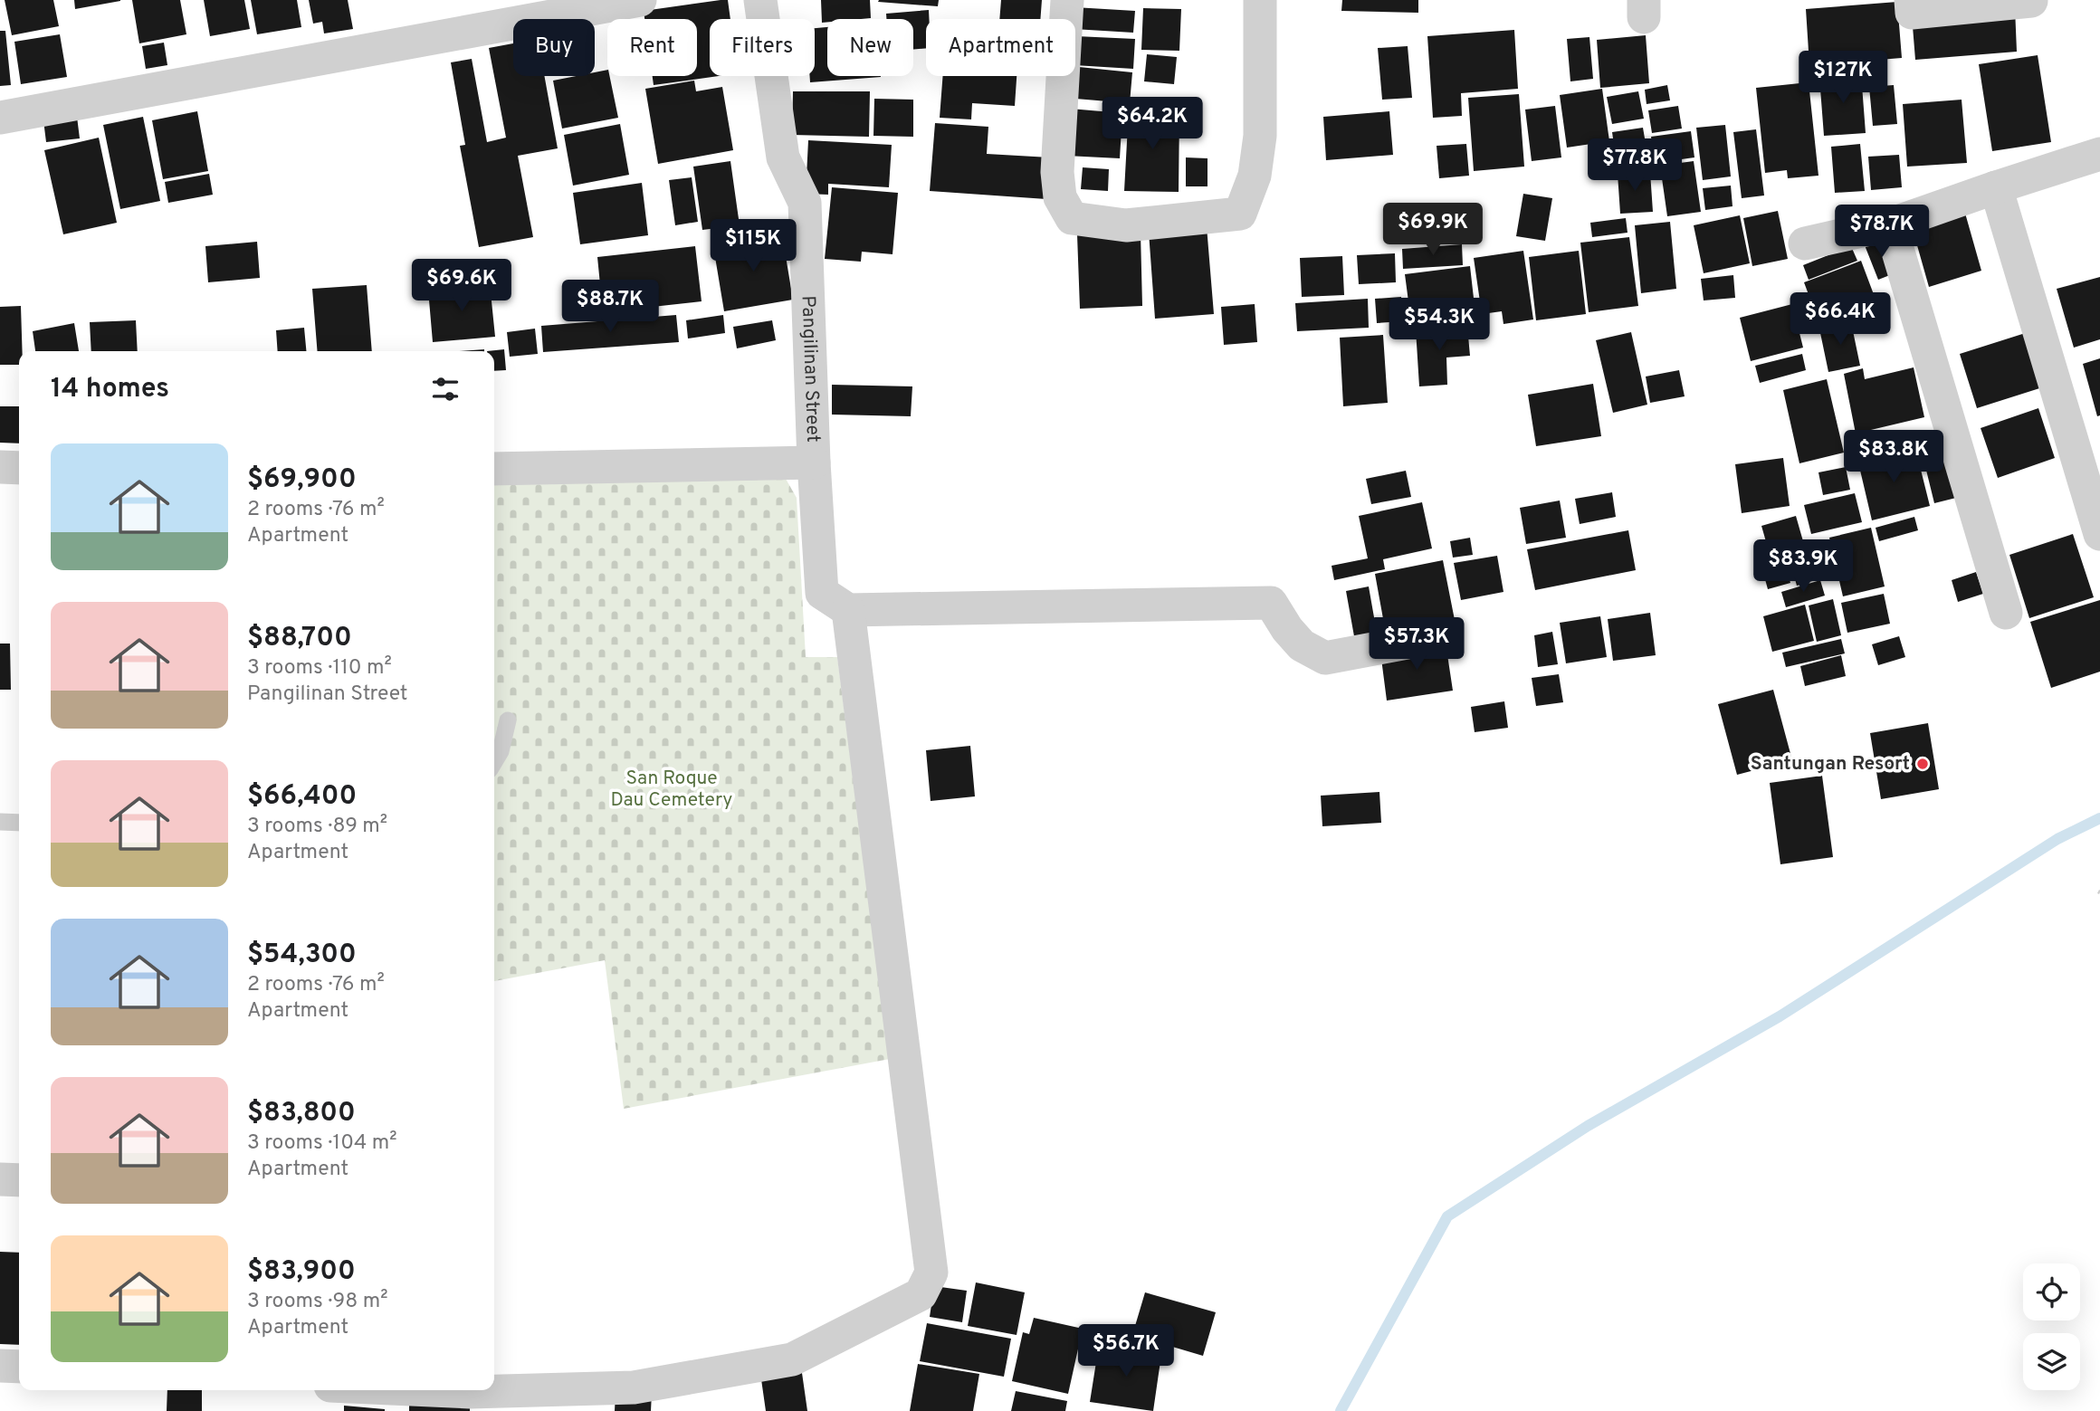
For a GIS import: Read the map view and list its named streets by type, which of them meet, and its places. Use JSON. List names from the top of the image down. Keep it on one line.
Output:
{"streets":{"street":["Pangilinan Street"]},"parks":["San Roque Dau Cemetery"],"places":["Santungan Resort"],"page":{"chip":["Buy","Rent","Filters","New","Apartment"],"price":["$127K","$64.2K","$77.8K","$69.9K","$78.7K","$115K","$69.6K","$88.7K","$66.4K","$54.3K","$83.8K","$83.9K","$57.3K","$56.7K"],"heading":"14 homes","list":[{"name":"$69,900","note":"2 rooms · 76 m² · Apartment"},{"name":"$88,700","note":"3 rooms · 110 m² · Pangilinan Street"},{"name":"$66,400","note":"3 rooms · 89 m² · Apartment"},{"name":"$54,300","note":"2 rooms · 76 m² · Apartment"},{"name":"$83,800","note":"3 rooms · 104 m² · Apartment"},{"name":"$83,900","note":"3 rooms · 98 m² · Apartment"}]}}
